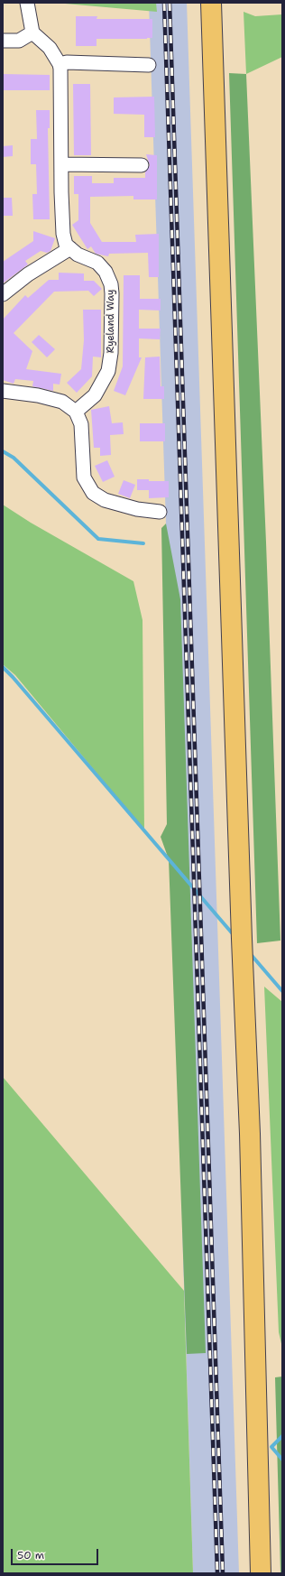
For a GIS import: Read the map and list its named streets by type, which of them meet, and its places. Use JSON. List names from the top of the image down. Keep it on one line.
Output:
{"streets":{"street":["Ryeland Way"]},"scale_bar":"50 m"}
